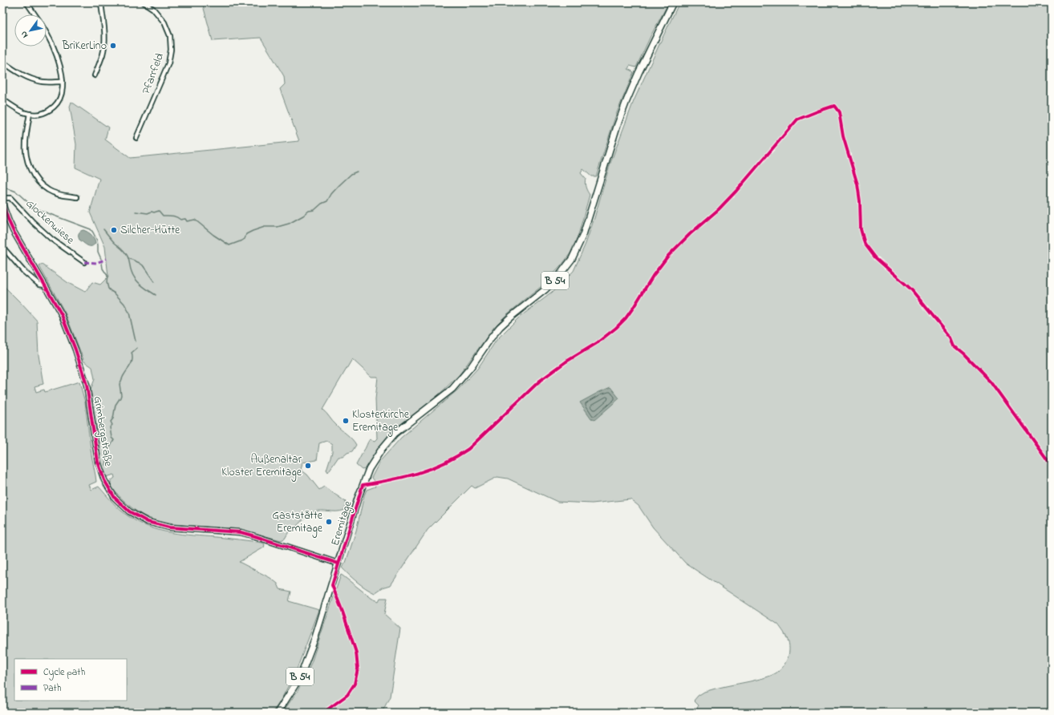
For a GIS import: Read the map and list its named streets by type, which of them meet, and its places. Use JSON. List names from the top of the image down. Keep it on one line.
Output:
{"streets":{"main road":["B 54","Eremitage"],"street":["Pfarrfeld","Glockenwiese","Grimbergstraße"]},"crossings":[["Grimbergstraße","Eremitage"]],"places":["BriKerLino","Silcher-Hütte","Klosterkirche Eremitage","Außenaltar Kloster Eremitage","Gaststätte Eremitage"],"legend":["Cycle path","Path"],"north":"bottom left"}
